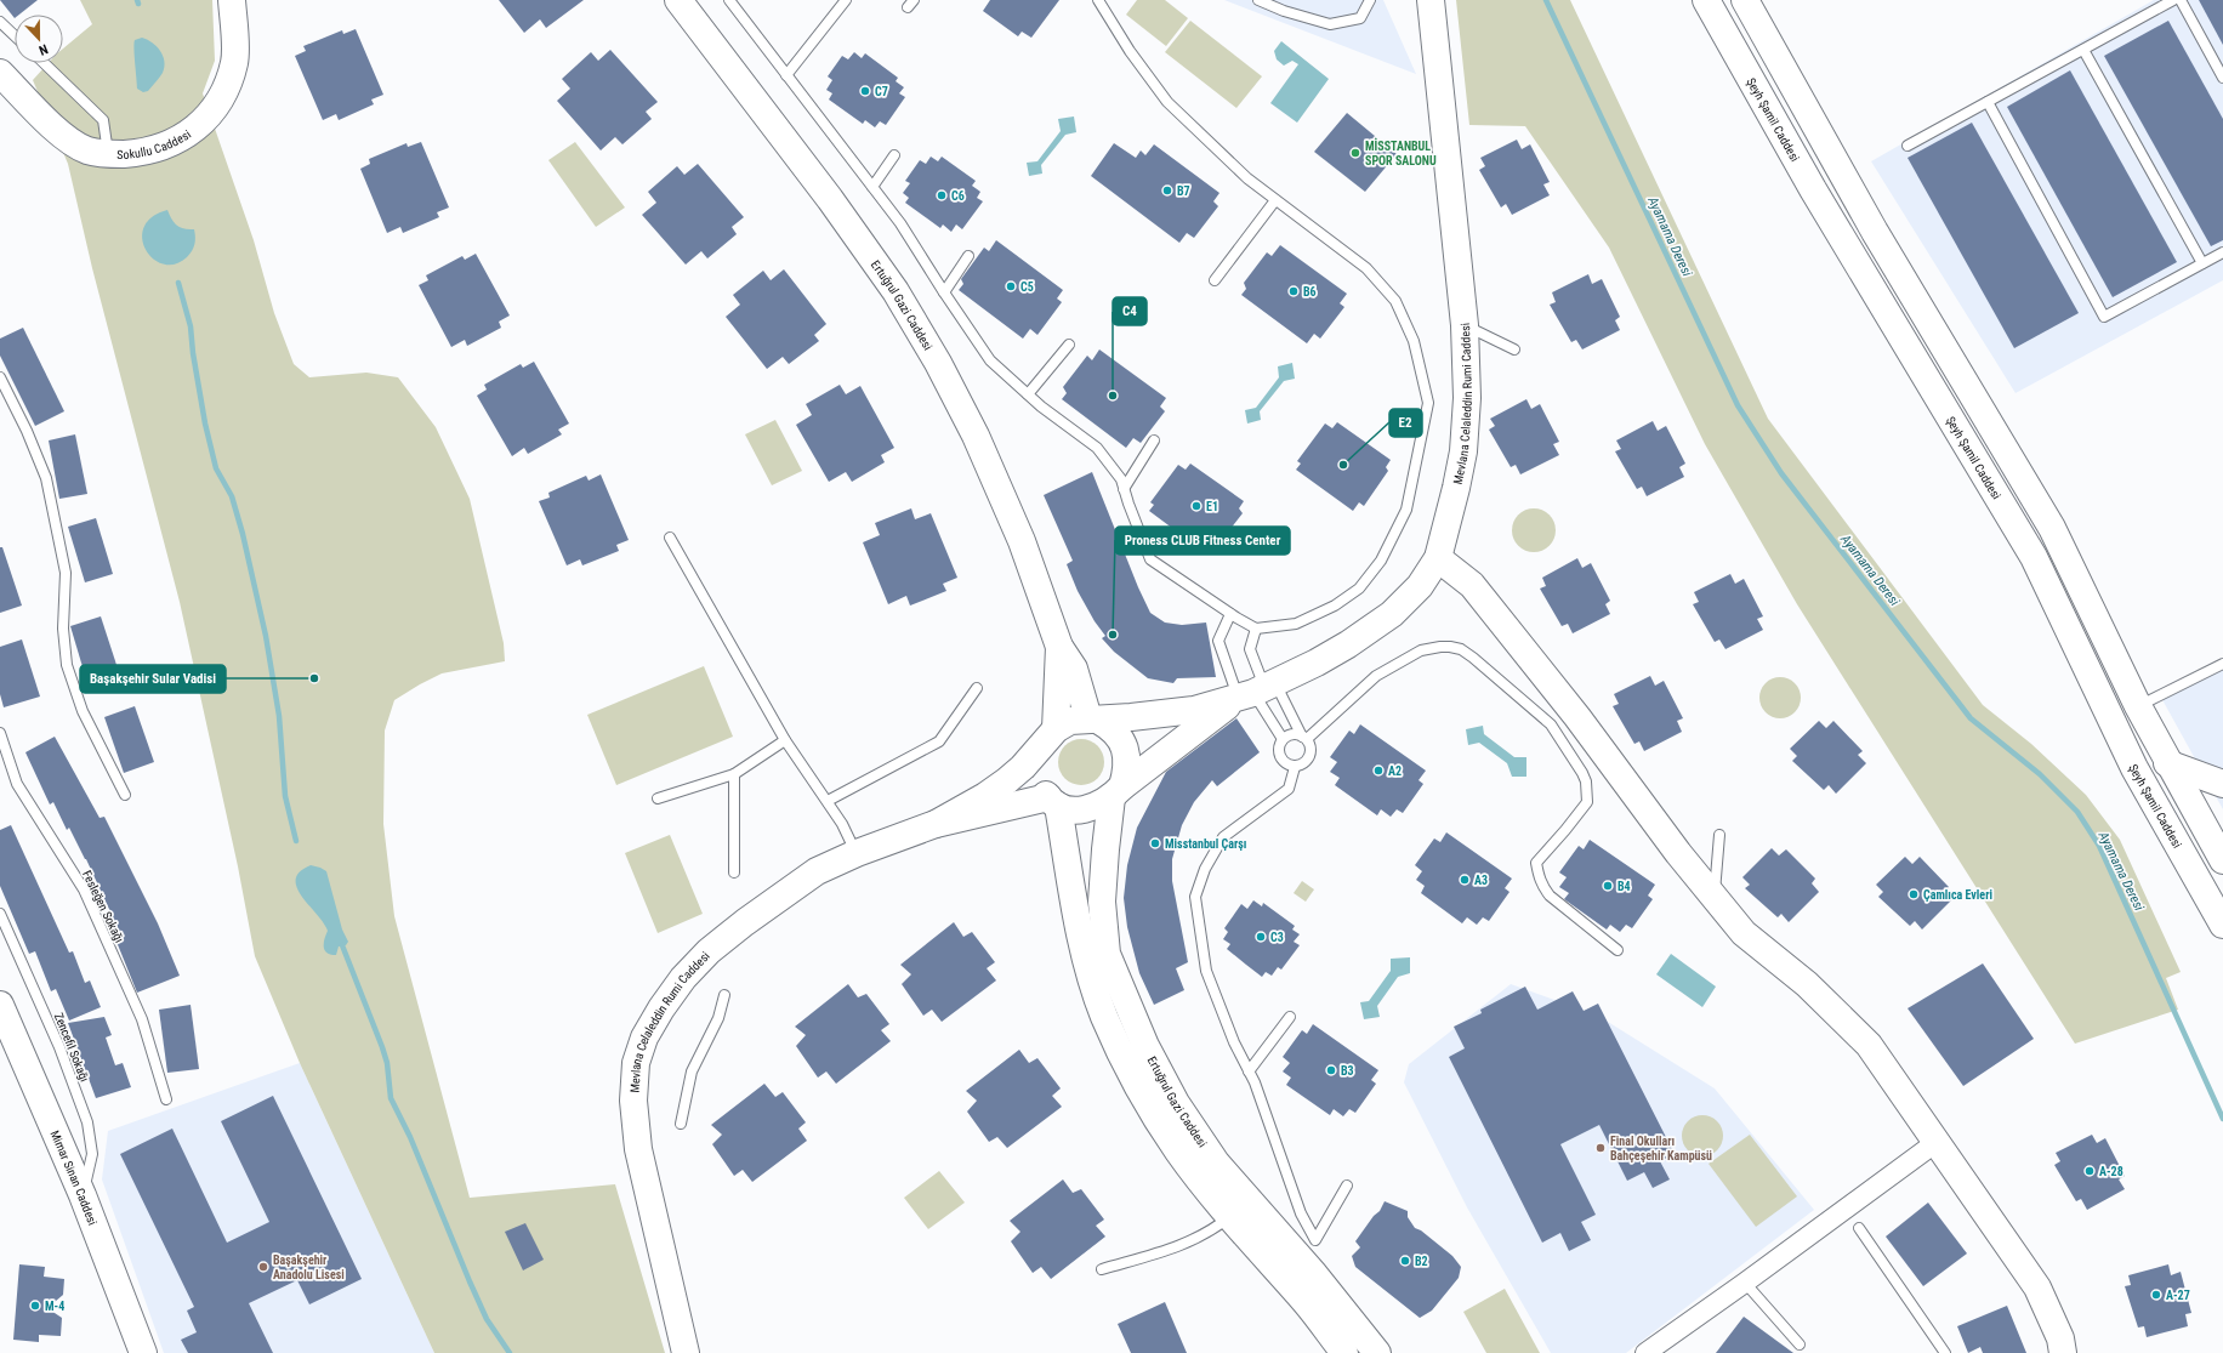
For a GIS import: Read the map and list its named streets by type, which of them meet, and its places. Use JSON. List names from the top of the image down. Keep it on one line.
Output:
{"streets":{"street":["Şeyh Şamil Caddesi","Sokullu Caddesi","Ertuğrul Gazi Caddesi","Mevlana Celaleddin Rumi Caddesi","Mimar Sinan Caddesi"],"lane":["Fesleğen Sokağı","Zencefil Sokağı"]},"crossings":[["Ertuğrul Gazi Caddesi","Mevlana Celaleddin Rumi Caddesi"],["Zencefil Sokağı","Mimar Sinan Caddesi"]],"water":["Ayamama Deresi"],"places":["C7","MİSSTANBUL SPOR SALONU","B7","C6","C5","B6","C4","E2","E1","Proness CLUB Fitness Center","Başakşehir Sular Vadisi","A2","Misstanbul Çarşı","A3","B4","Çamlıca Evleri","C3","B3","Final Okulları Bahçeşehir Kampüsü","A-28","B2","Başakşehir Anadolu Lisesi","A-27","M-4"],"north":"bottom"}
